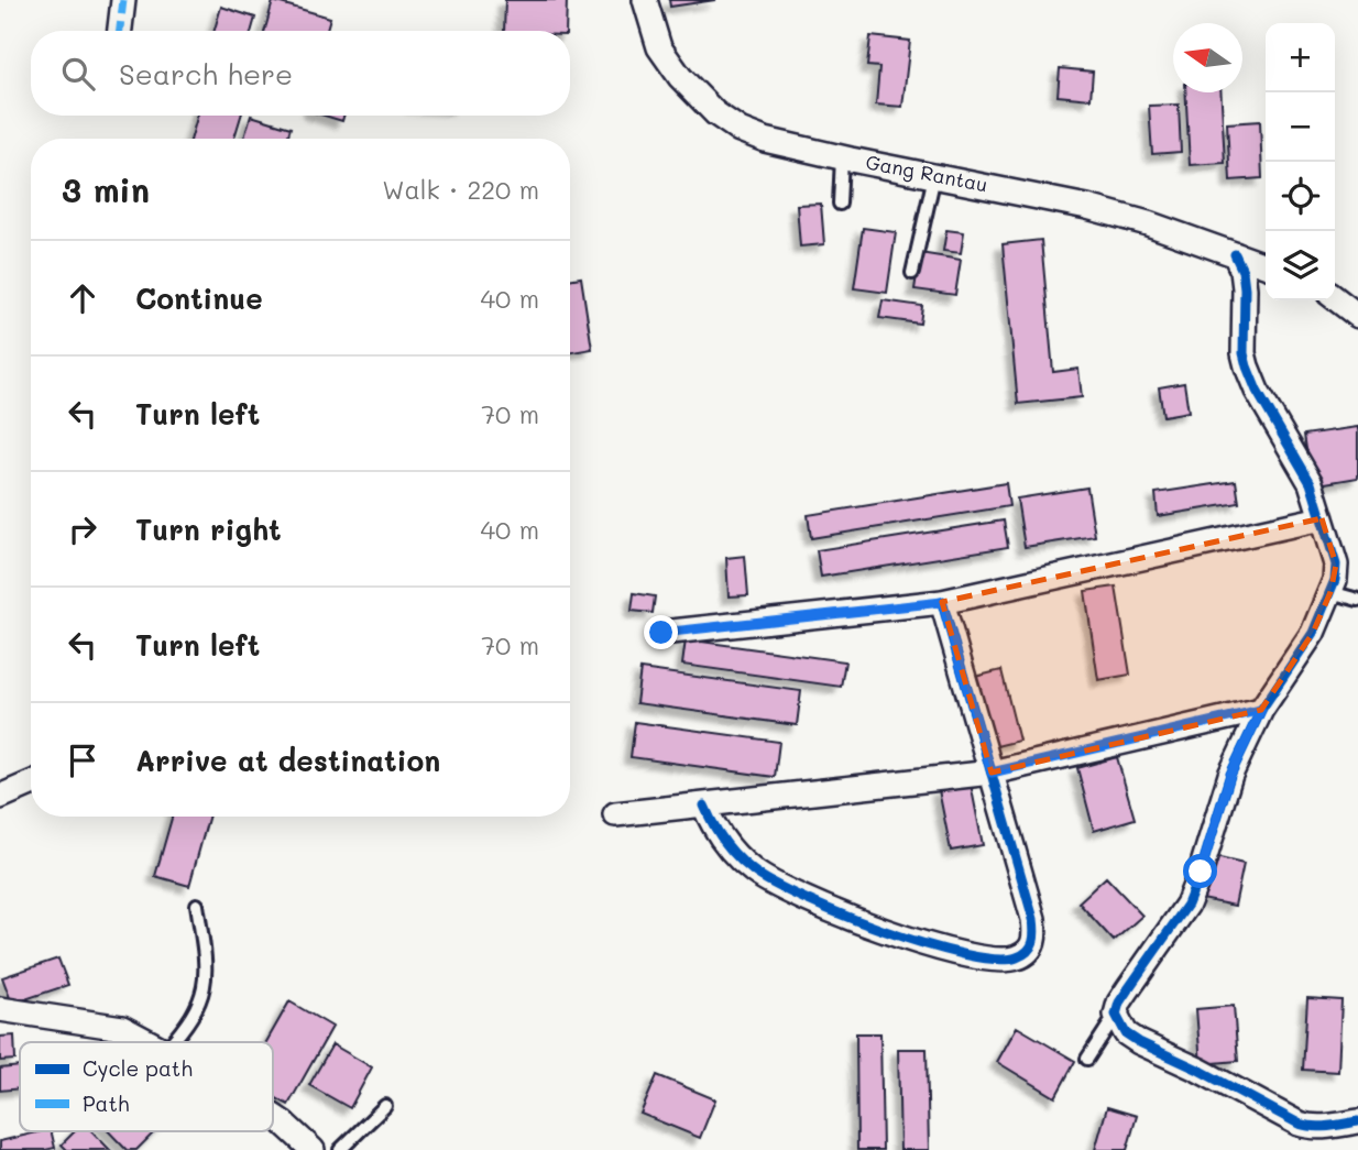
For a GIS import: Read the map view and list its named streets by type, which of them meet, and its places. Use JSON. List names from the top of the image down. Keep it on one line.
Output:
{"streets":{"street":["Gang Rantau"]},"legend":["Cycle path","Path"],"north":"left","page":{"map_buttons":["+","−"],"search":"Search here","heading":["3 min","Walk · 220 m"],"list":[["Continue","40 m"],["Turn left","70 m"],["Turn right","40 m"],["Turn left","70 m"],"Arrive at destination"]}}
